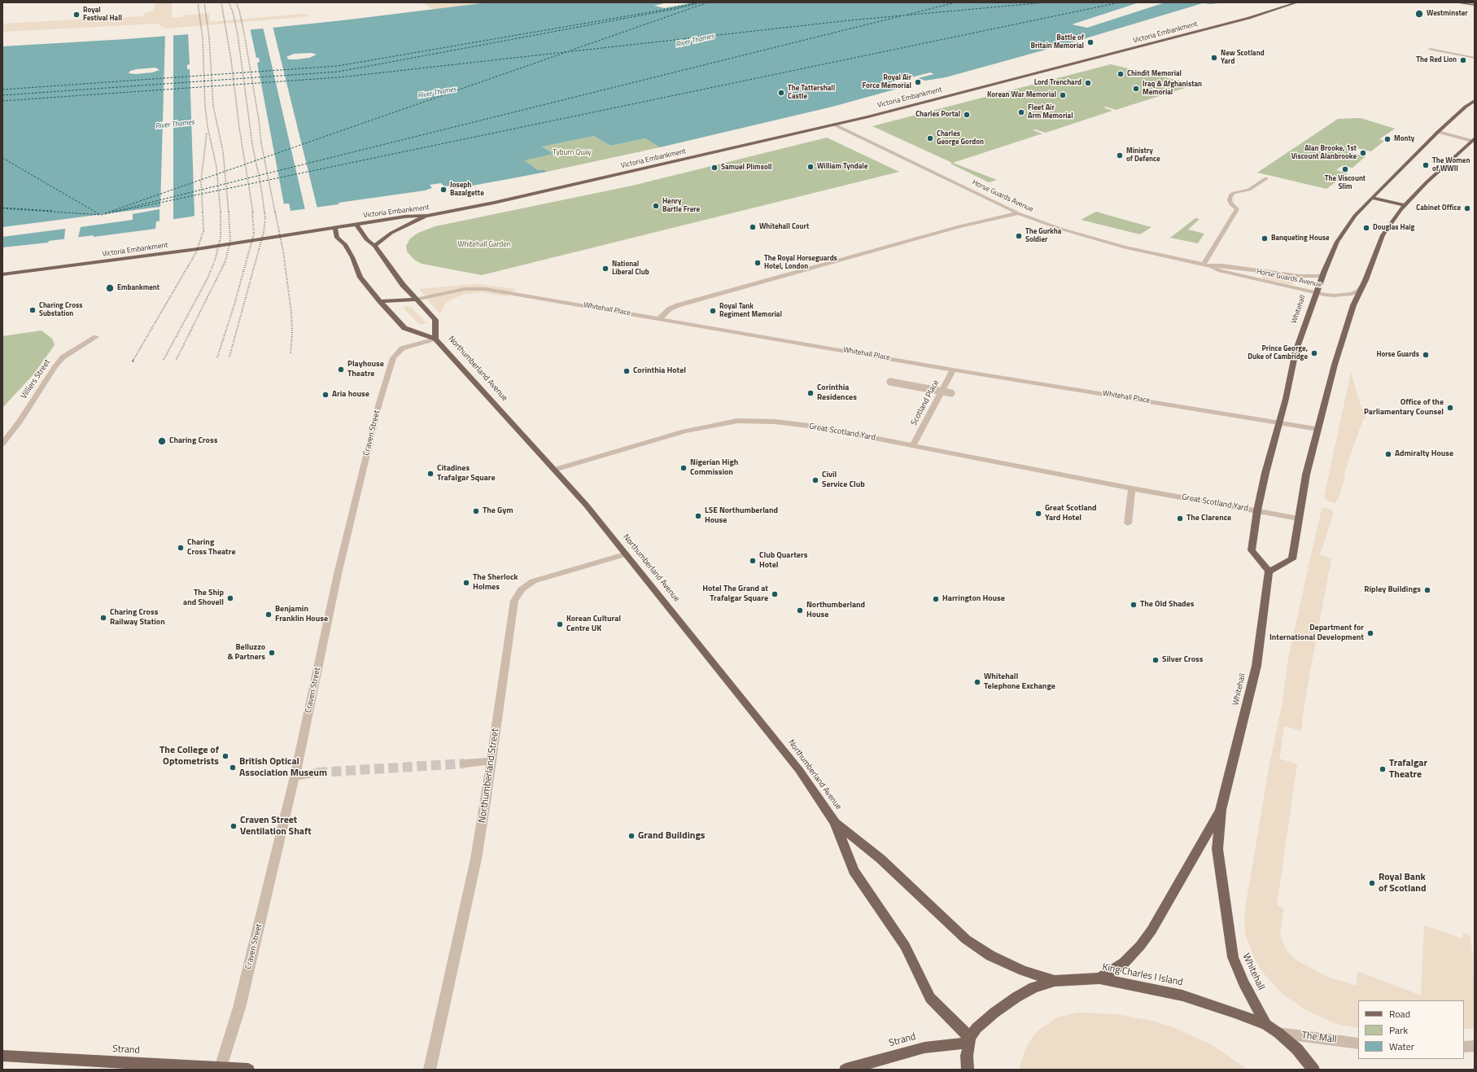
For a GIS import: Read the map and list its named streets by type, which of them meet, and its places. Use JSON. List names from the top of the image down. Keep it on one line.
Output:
{"streets":{"main road":["Victoria Embankment","Whitehall","Northumberland Avenue","King Charles I Island","Strand"],"street":["Horse Guards Avenue","Whitehall Place","Villiers Street","Scotland Place","Great Scotland Yard","Craven Street","Northumberland Street","The Mall"]},"crossings":[["Victoria Embankment","Horse Guards Avenue"],["Victoria Embankment","Northumberland Avenue"],["Horse Guards Avenue","Whitehall"],["Whitehall Place","Whitehall"],["Whitehall Place","Northumberland Avenue"],["Whitehall Place","Scotland Place"],["Whitehall","Great Scotland Yard"],["Whitehall","King Charles I Island"],["Northumberland Avenue","Great Scotland Yard"],["Northumberland Avenue","Craven Street"],["Northumberland Avenue","Northumberland Street"],["Northumberland Avenue","King Charles I Island"],["Northumberland Avenue","Strand"],["Scotland Place","Great Scotland Yard"],["Craven Street","Strand"],["King Charles I Island","Strand"]],"water":["River Thames"],"parks":["Tyburn Quay","Whitehall Garden"],"places":["Westminster","Royal Festival Hall","Battle of Britain Memorial","New Scotland Yard","The Red Lion","Chindit Memorial","Royal Air Force Memorial","Lord Trenchard","Iraq & Afghanistan Memorial","The Tattershall Castle","Korean War Memorial","Fleet Air Arm Memorial","Charles Portal","Charles George Gordon","Monty","Alan Brooke, 1st Viscount Alanbrooke","Ministry of Defence","The Women of WWII","William Tyndale","Samuel Plimsoll","The Viscount Slim","Joseph Bazalgette","Henry Bartle Frere","Cabinet Office","Whitehall Court","Douglas Haig","The Gurkha Soldier","Banqueting House","The Royal Horseguards Hotel, London","National Liberal Club","Embankment","Charing Cross Substation","Royal Tank Regiment Memorial","Prince George, Duke of Cambridge","Horse Guards","Playhouse Theatre","Corinthia Hotel","Corinthia Residences","Aria house","Office of the Parliamentary Counsel","Charing Cross","Admiralty House","Nigerian High Commission","Citadines Trafalgar Square","Civil Service Club","The Gym","Great Scotland Yard Hotel","LSE Northumberland House","The Clarence","Charing Cross Theatre","Club Quarters Hotel","The Sherlock Holmes","Ripley Buildings","Hotel The Grand at Trafalgar Square","The Ship and Shovell","Harrington House","The Old Shades","Northumberland House","Benjamin Franklin House","Charing Cross Railway Station","Korean Cultural Centre UK","Department for International Development","Belluzzo & Partners","Silver Cross","Whitehall Telephone Exchange","The College of Optometrists","British Optical Association Museum","Trafalgar Theatre","Craven Street Ventilation Shaft","Grand Buildings","Royal Bank of Scotland"],"legend":["Road","Park","Water"]}
